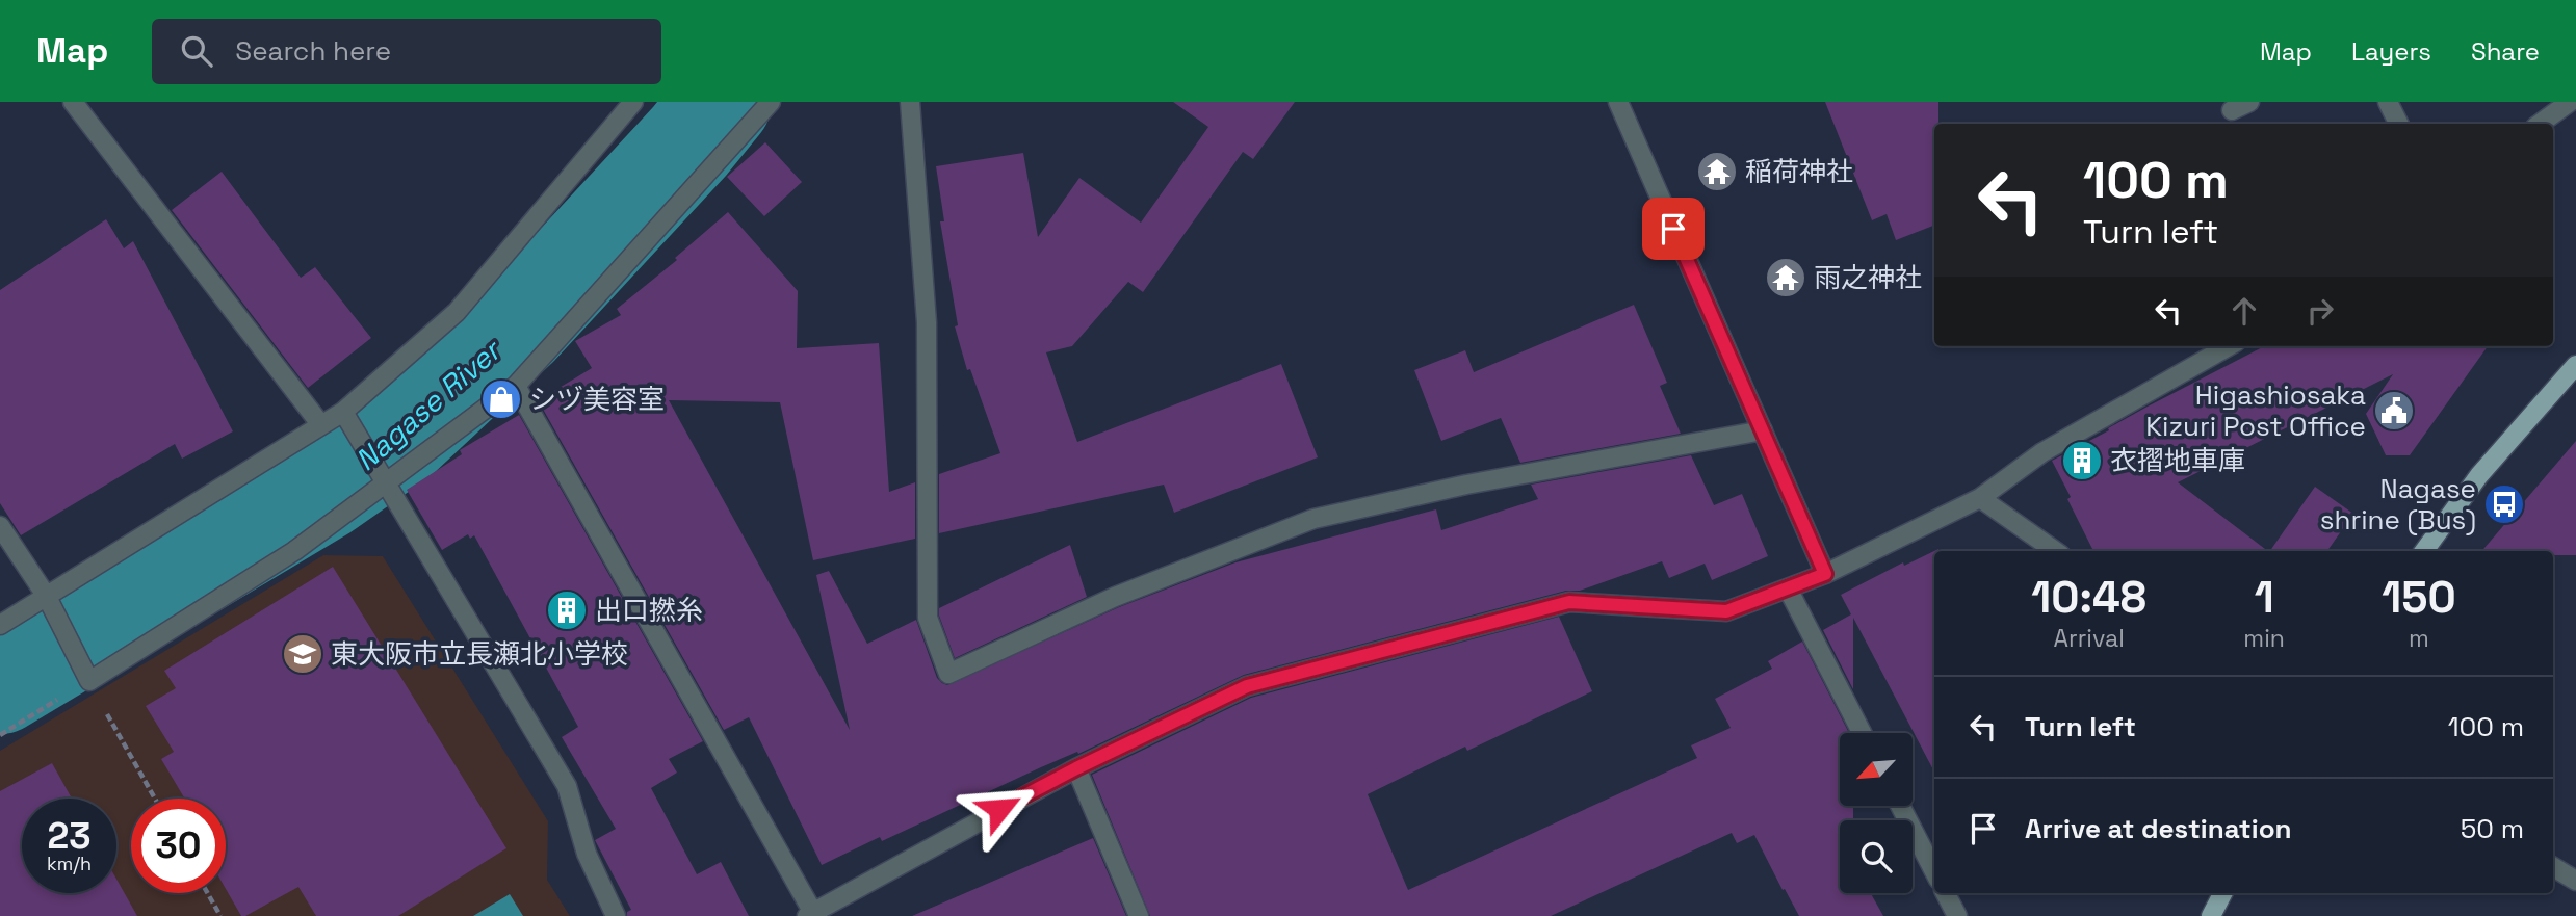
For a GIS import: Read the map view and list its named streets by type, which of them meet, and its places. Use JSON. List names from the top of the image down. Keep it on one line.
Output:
{"water":["Nagase River"],"places":{"temple":["稲荷神社","雨之神社"],"shop":["シヅ美容室"],"public building":["Higashiosaka Kizuri Post Office"],"building":["衣摺地車庫","出口撚糸"],"bus stop":["Nagase shrine (Bus)"],"school or university":["東大阪市立長瀬北小学校"]},"north":"bottom left","page":{"header":"Map","search":"Search here","nav":["Map","Layers","Share"],"turn":["100 m","Turn left"],"eta":["10:48","Arrival","1","min","150","m"],"list":[{"name":"Turn left","value":"100 m"},{"name":"Arrive at destination","value":"50 m"}],"speed":"23 km/h","limit":"30"}}
